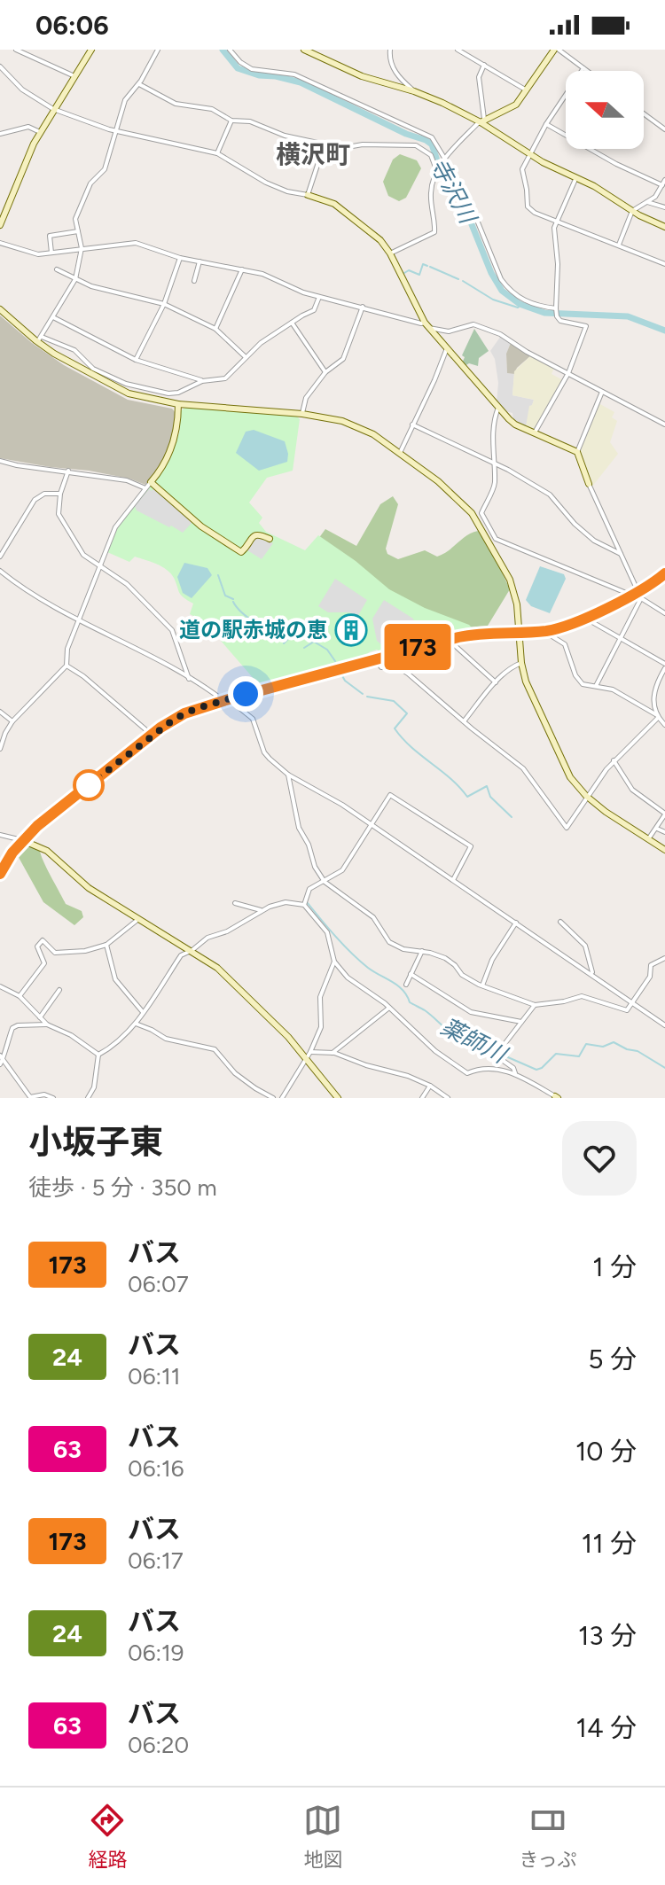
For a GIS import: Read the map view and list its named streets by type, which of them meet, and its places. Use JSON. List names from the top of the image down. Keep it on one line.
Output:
{"districts":["横沢町"],"water":["寺沢川","薬師川"],"places":{"building":["道の駅赤城の恵"]},"lines":["bus line 173"],"north":"left","page":{"status":"06:06","on_map":"173","heading":["小坂子東","徒歩 · 5 分 · 350 m"],"list":[{"mark":"173","name":"バス","note":"06:07","value":"1 分"},{"mark":"24","name":"バス","note":"06:11","value":"5 分"},{"mark":"63","name":"バス","note":"06:16","value":"10 分"},{"mark":"173","name":"バス","note":"06:17","value":"11 分"},{"mark":"24","name":"バス","note":"06:19","value":"13 分"},{"mark":"63","name":"バス","note":"06:20","value":"14 分"}],"tabs":["経路","地図","きっぷ"]}}
